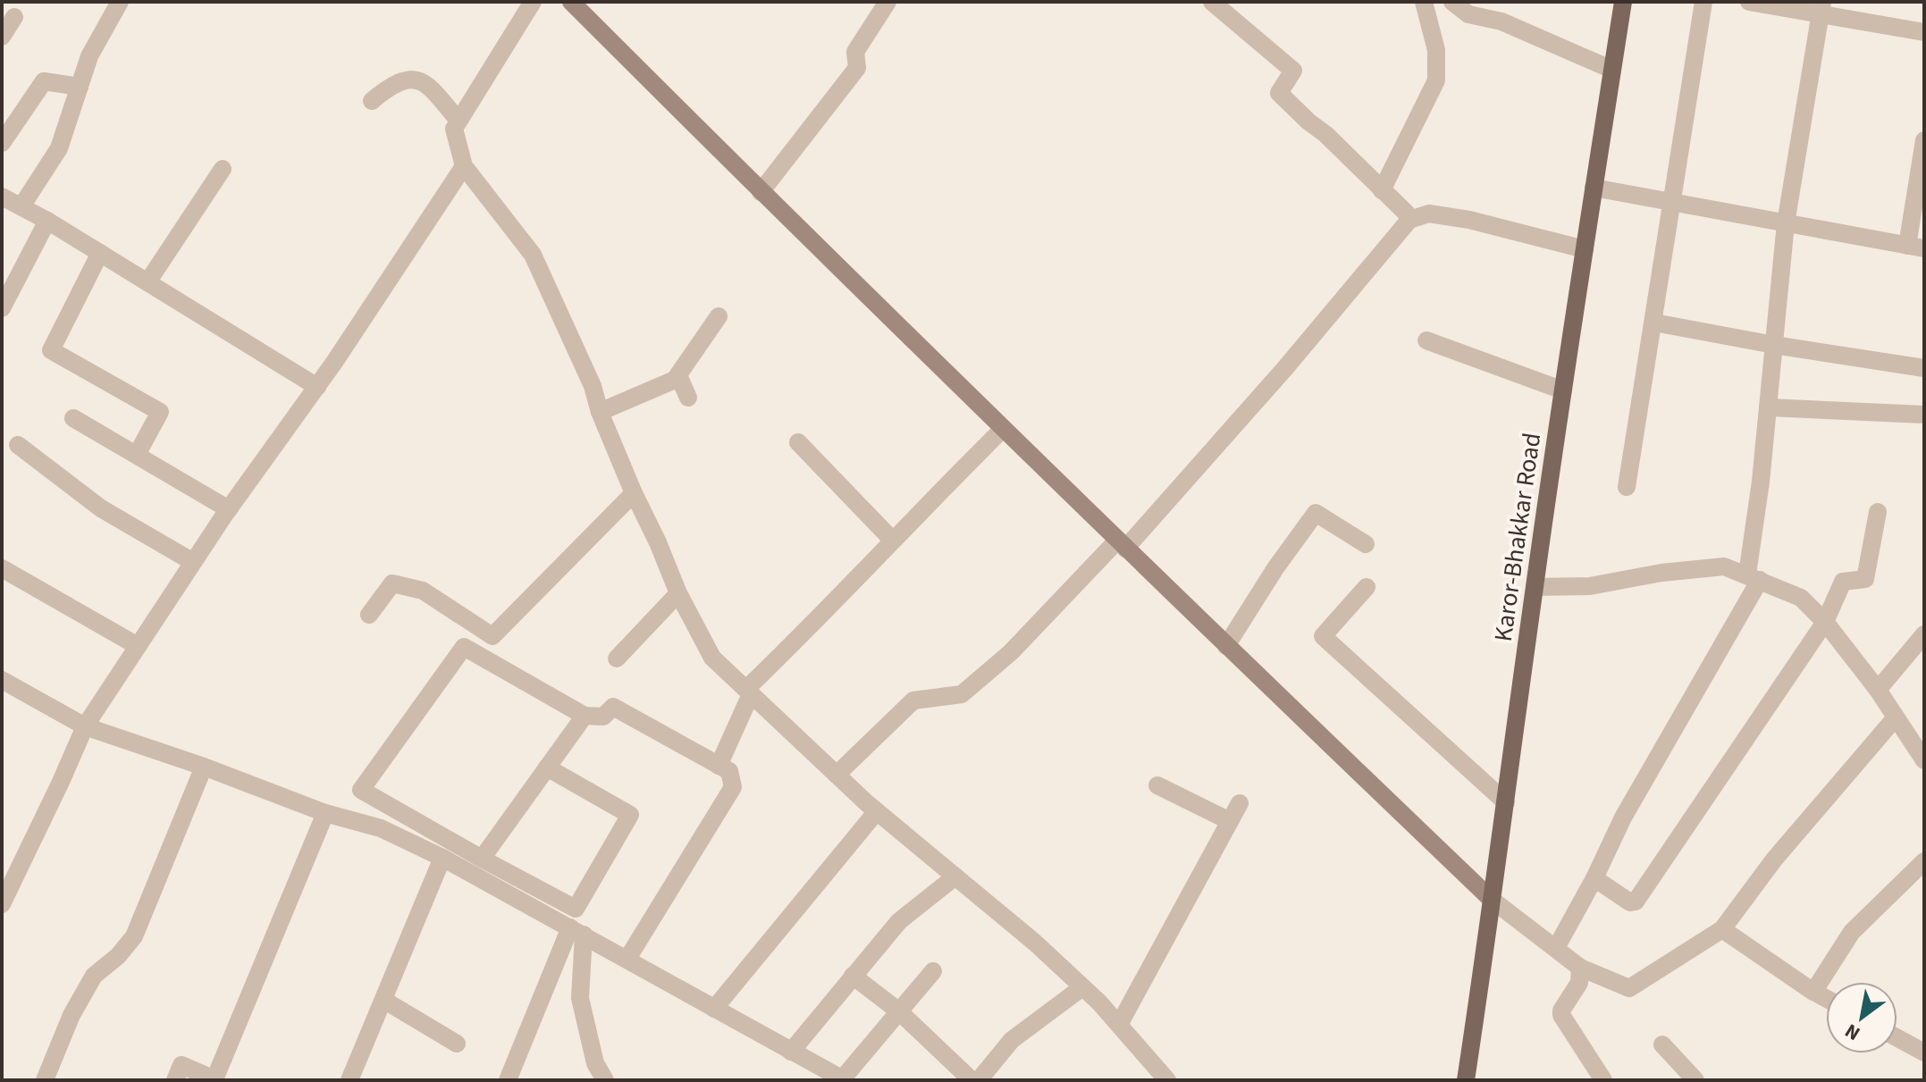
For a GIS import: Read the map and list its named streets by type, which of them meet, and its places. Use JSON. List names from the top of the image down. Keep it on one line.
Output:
{"streets":{"main road":["Karor-Bhakkar Road"]},"north":"bottom left"}
